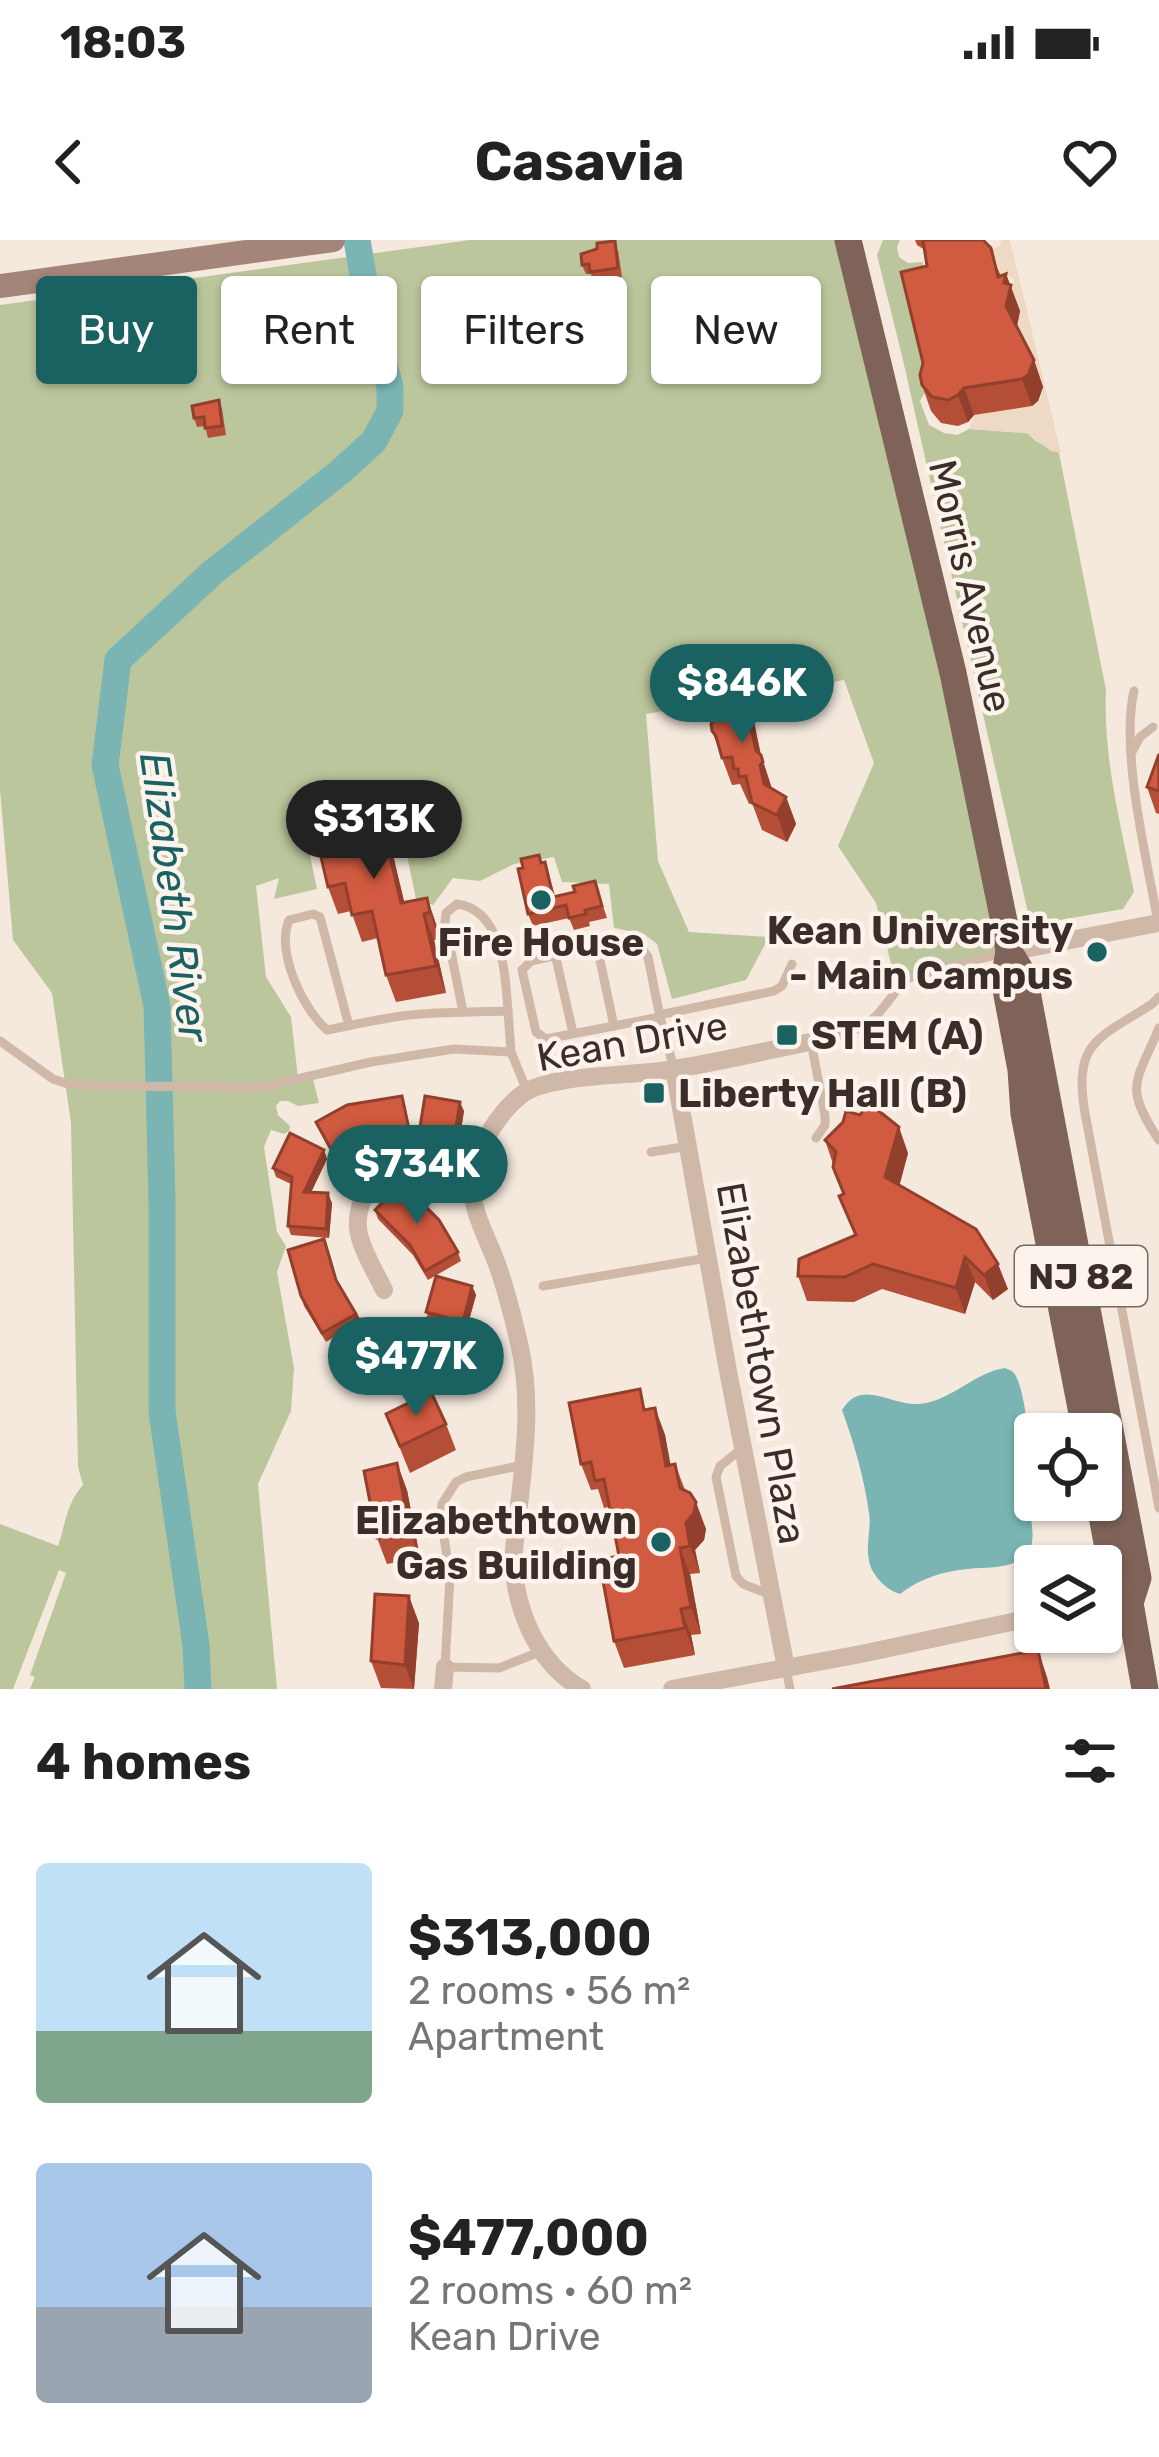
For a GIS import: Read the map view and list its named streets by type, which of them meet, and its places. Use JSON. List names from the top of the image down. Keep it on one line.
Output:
{"streets":{"main road":["Morris Avenue","NJ 82"],"street":["Kean Drive","Elizabethtown Plaza"]},"crossings":[["Morris Avenue","Kean Drive"],["Kean Drive","Elizabethtown Plaza"]],"water":["Elizabeth River"],"places":{"other":["Fire House","Kean University - Main Campus","Elizabethtown Gas Building"],"transit":["STEM (A)","Liberty Hall (B)"]},"page":{"status":"18:03","header":"Casavia","chip":["Buy","Rent","Filters","New"],"price":["$846K","$313K","$734K","$477K"],"heading":"4 homes","list":[{"name":"$313,000","note":"2 rooms · 56 m² · Apartment"},{"name":"$477,000","note":"2 rooms · 60 m² · Kean Drive"}]}}
